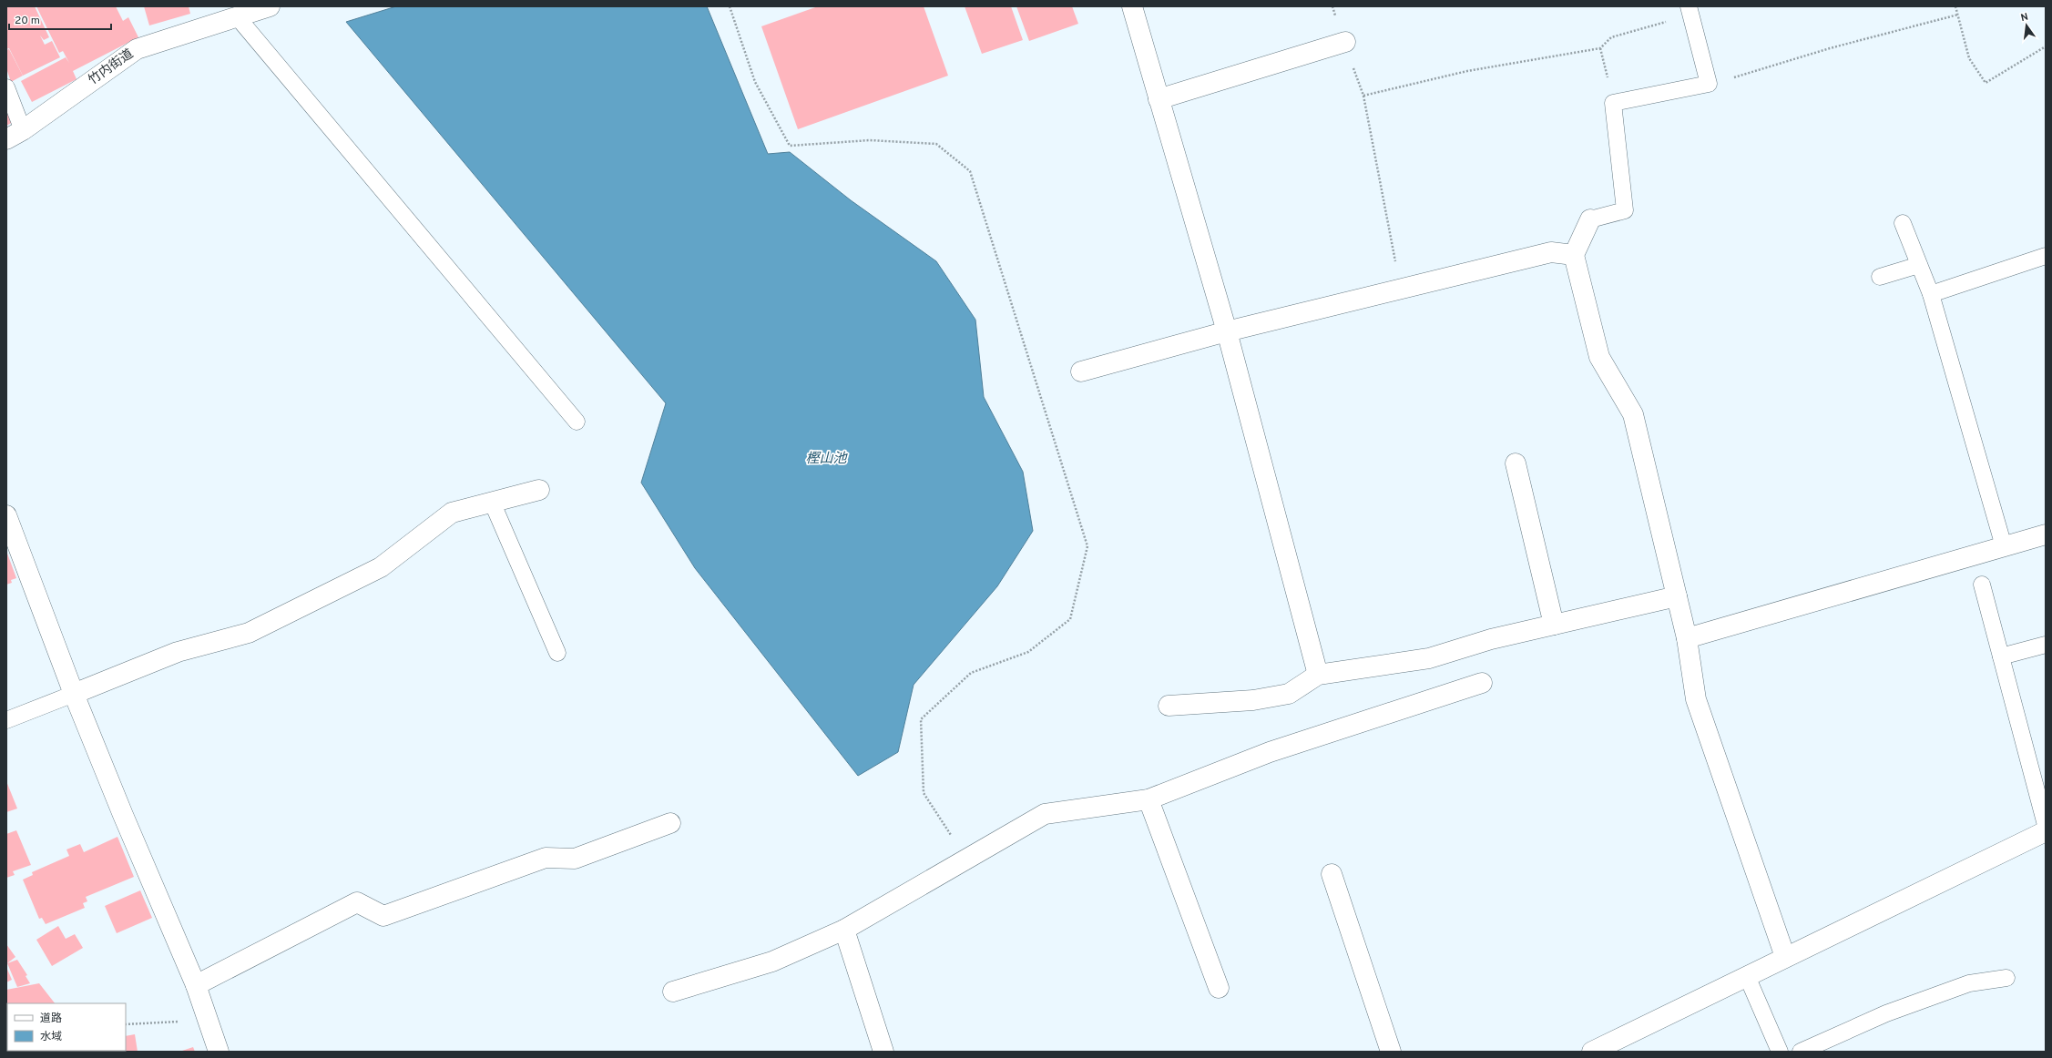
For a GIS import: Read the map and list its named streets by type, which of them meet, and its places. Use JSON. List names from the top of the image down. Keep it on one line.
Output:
{"streets":{"street":["竹内街道"]},"water":["樫山池"],"legend":["道路","水域"],"scale_bar":"20 m","north":"top"}
